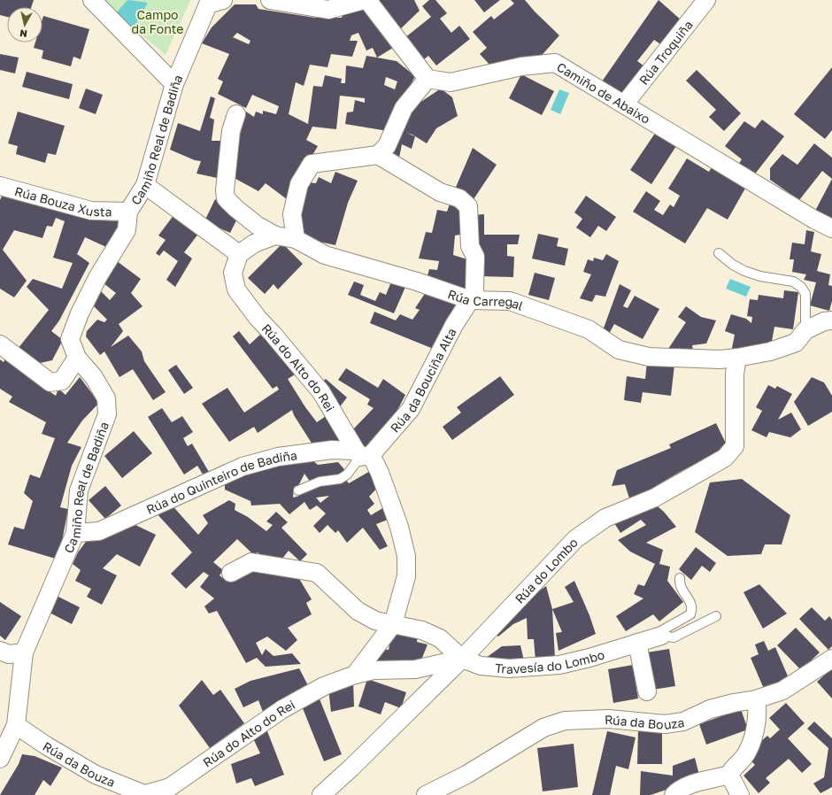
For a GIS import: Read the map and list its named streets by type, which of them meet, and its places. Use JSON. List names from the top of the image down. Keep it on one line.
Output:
{"streets":{"street":["Rúa Troquiña","Camiño de Abaixo","Camiño Real de Badiña","Rúa Bouza Xusta","Rúa Carregal","Rúa do Alto do Rei","Rúa da Bouciña Alta","Rúa do Quinteiro de Badiña","Rúa do Lombo","Travesía do Lombo","Rúa da Bouza"]},"crossings":[["Rúa Troquiña","Camiño de Abaixo"],["Camiño Real de Badiña","Rúa Bouza Xusta"],["Camiño Real de Badiña","Rúa do Quinteiro de Badiña"],["Camiño Real de Badiña","Rúa da Bouza"],["Rúa Carregal","Rúa da Bouciña Alta"],["Rúa Carregal","Rúa do Lombo"],["Rúa do Alto do Rei","Rúa da Bouciña Alta"],["Rúa do Alto do Rei","Rúa do Quinteiro de Badiña"],["Rúa do Alto do Rei","Rúa do Lombo"],["Rúa do Alto do Rei","Travesía do Lombo"],["Rúa do Alto do Rei","Rúa da Bouza"],["Rúa da Bouciña Alta","Rúa do Quinteiro de Badiña"],["Rúa do Lombo","Travesía do Lombo"]],"parks":["Campo da Fonte"],"north":"bottom"}
